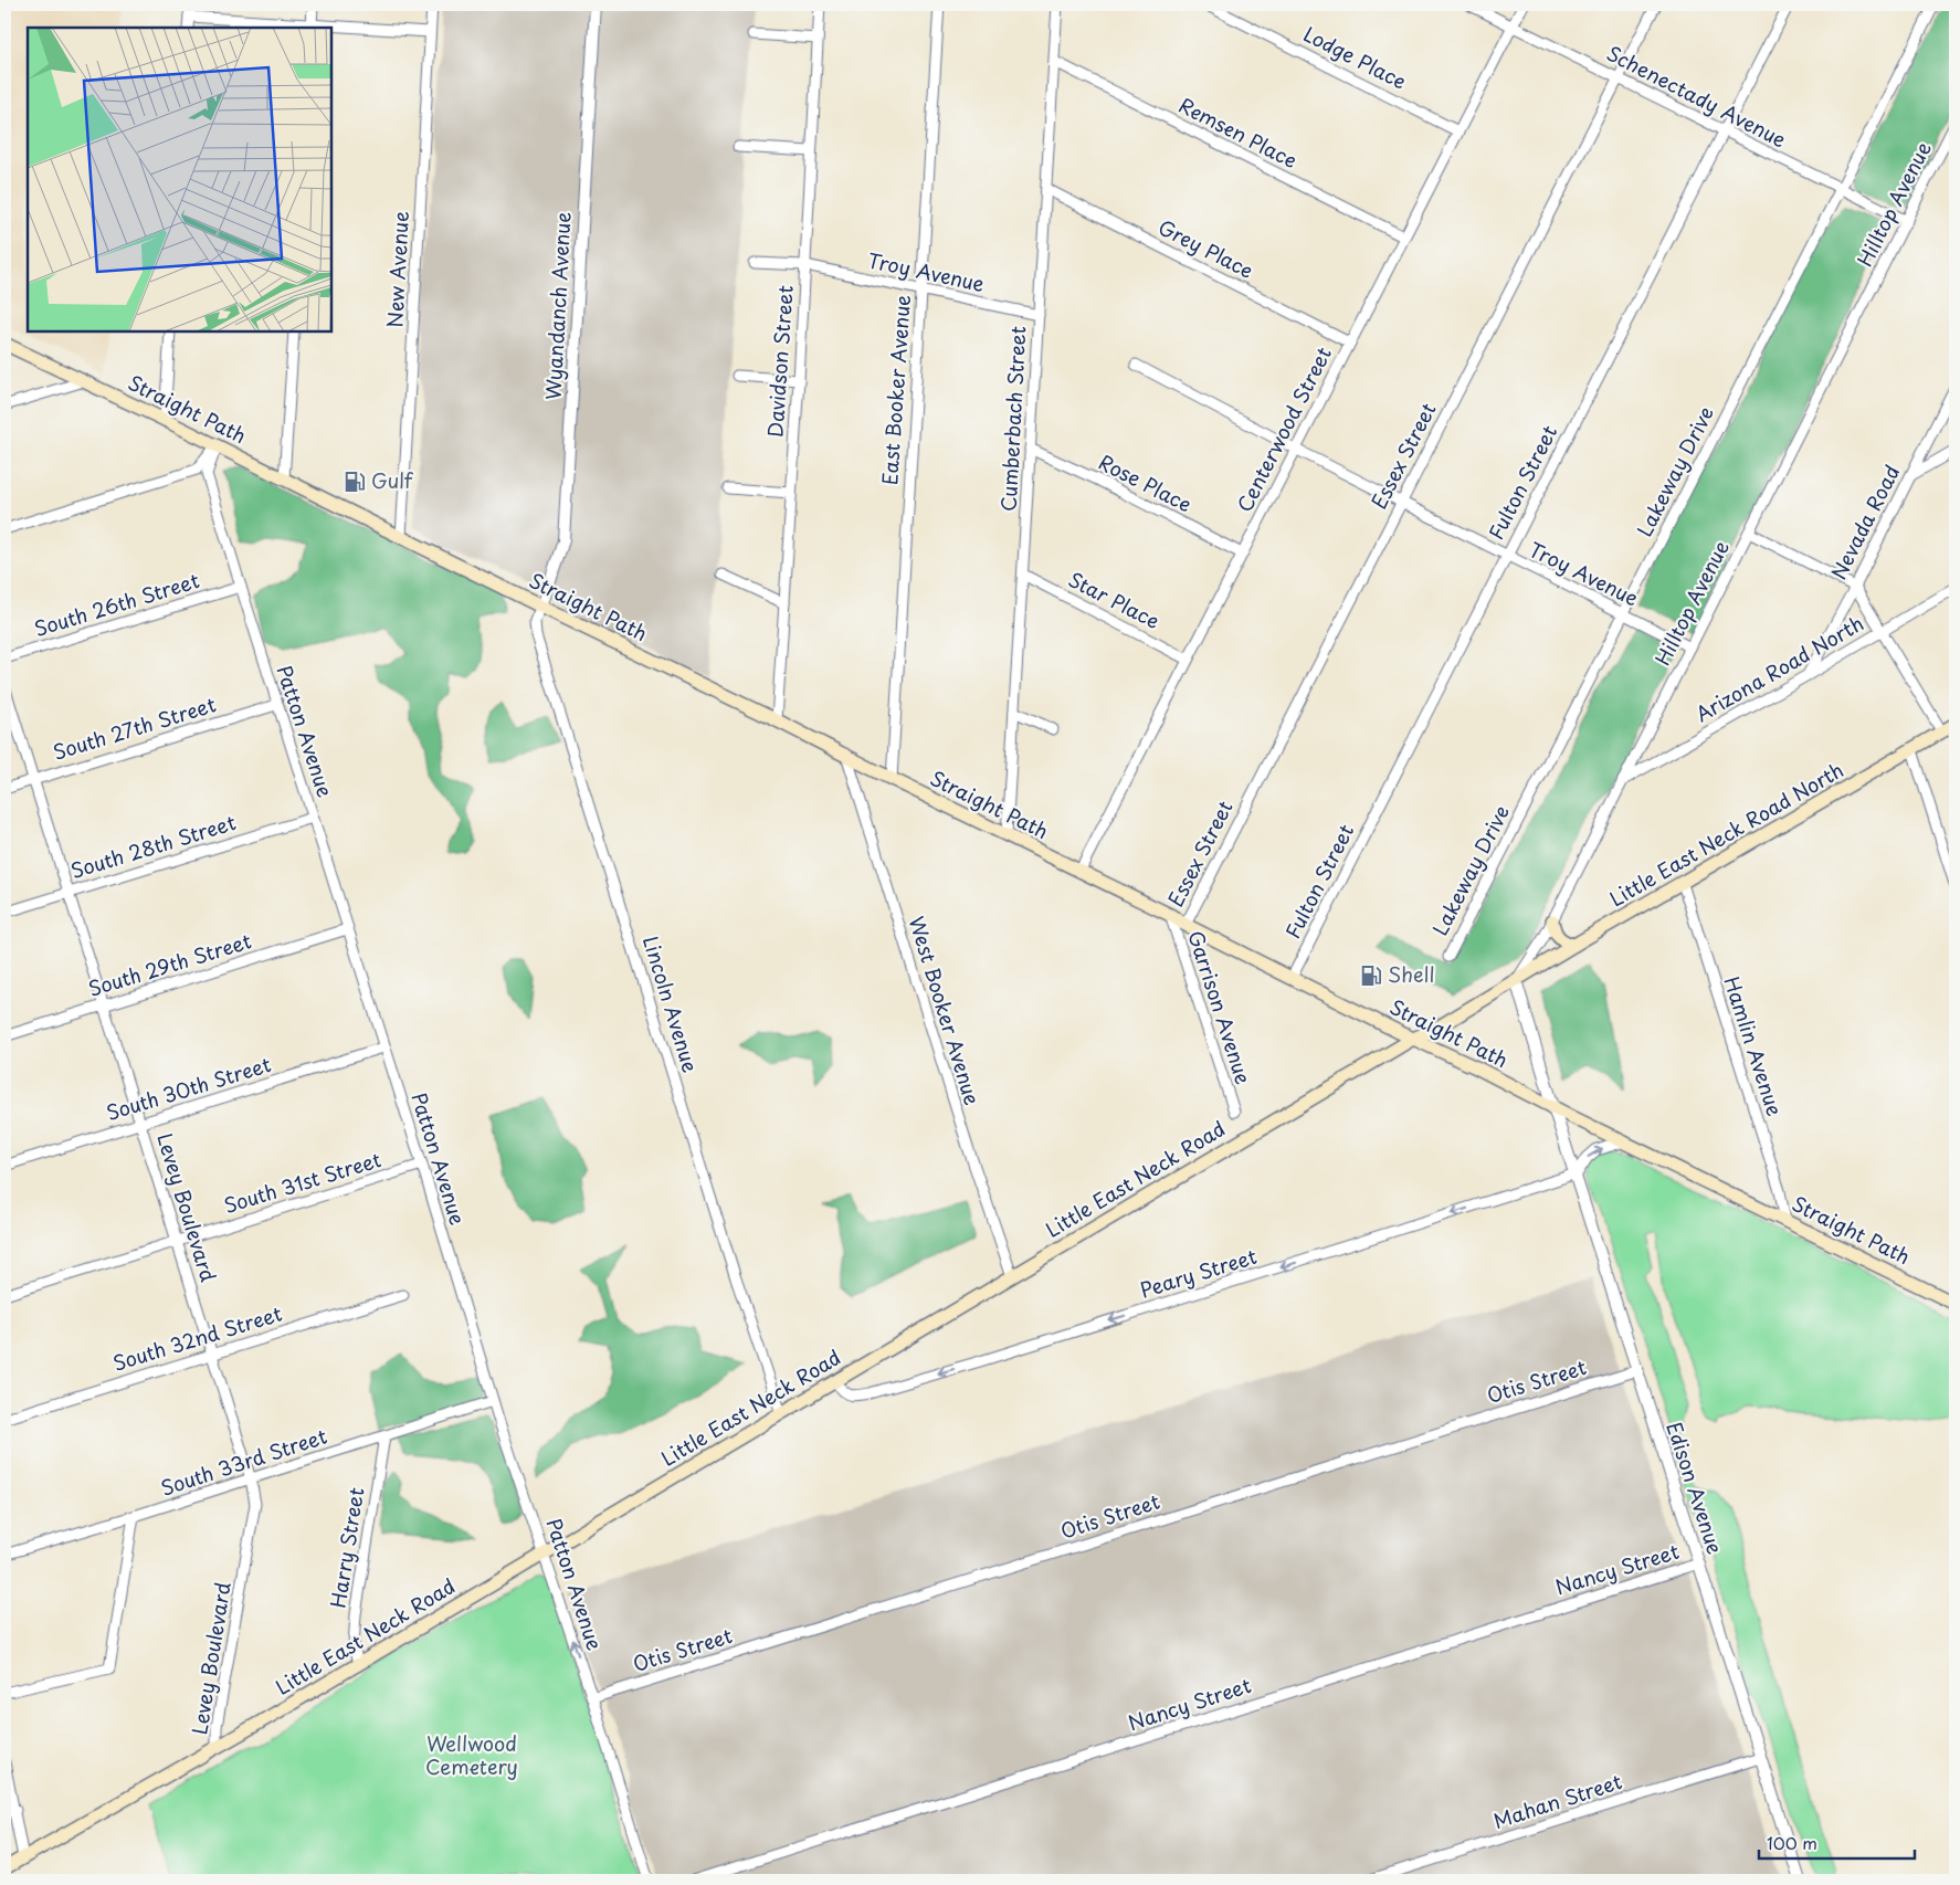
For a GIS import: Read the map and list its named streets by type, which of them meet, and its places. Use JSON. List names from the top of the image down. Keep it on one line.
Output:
{"streets":{"main road":["Straight Path","Little East Neck Road North","Little East Neck Road"],"street":["Lodge Place","Schenectady Avenue","Remsen Place","Hilltop Avenue","Grey Place","New Avenue","Troy Avenue","Wyandanch Avenue","Davidson Street","East Booker Avenue","Cumberbach Street","Centerwood Street","Essex Street","Lakeway Drive","Fulton Street","Rose Place","Nevada Road","Star Place","South 26th Street","Arizona Road North","South 27th Street","Patton Avenue","South 28th Street","South 29th Street","Lincoln Avenue","Garrison Avenue","West Booker Avenue","Hamlin Avenue","South 30th Street","South 31st Street","Levey Boulevard","Peary Street","South 32nd Street","Otis Street","South 33rd Street","Edison Avenue","Harry Street","Nancy Street","Mahan Street"]},"crossings":[["Lodge Place","Centerwood Street"],["Schenectady Avenue","Hilltop Avenue"],["Schenectady Avenue","Centerwood Street"],["Schenectady Avenue","Essex Street"],["Schenectady Avenue","Lakeway Drive"],["Schenectady Avenue","Fulton Street"],["Remsen Place","Cumberbach Street"],["Remsen Place","Centerwood Street"],["Hilltop Avenue","Troy Avenue"],["Hilltop Avenue","Arizona Road North"],["Hilltop Avenue","Little East Neck Road North"],["Hilltop Avenue","Little East Neck Road"],["Grey Place","Cumberbach Street"],["Grey Place","Centerwood Street"],["New Avenue","Straight Path"],["Troy Avenue","Davidson Street"],["Troy Avenue","East Booker Avenue"],["Troy Avenue","Cumberbach Street"],["Troy Avenue","Centerwood Street"],["Troy Avenue","Essex Street"],["Troy Avenue","Lakeway Drive"],["Troy Avenue","Fulton Street"],["Wyandanch Avenue","Straight Path"],["Wyandanch Avenue","Lincoln Avenue"],["Davidson Street","Straight Path"],["East Booker Avenue","Straight Path"],["Straight Path","Cumberbach Street"],["Straight Path","Centerwood Street"],["Straight Path","Essex Street"],["Straight Path","Fulton Street"],["Straight Path","Patton Avenue"],["Straight Path","Lincoln Avenue"],["Straight Path","Garrison Avenue"],["Straight Path","West Booker Avenue"],["Straight Path","Hamlin Avenue"],["Straight Path","Little East Neck Road"],["Straight Path","Edison Avenue"],["Cumberbach Street","Rose Place"],["Cumberbach Street","Star Place"],["Centerwood Street","Rose Place"],["Centerwood Street","Star Place"],["Nevada Road","Arizona Road North"],["South 26th Street","Patton Avenue"],["South 27th Street","Patton Avenue"],["South 27th Street","Levey Boulevard"],["Patton Avenue","South 28th Street"],["Patton Avenue","South 29th Street"],["Patton Avenue","South 30th Street"],["Patton Avenue","Little East Neck Road"],["Patton Avenue","South 31st Street"],["Patton Avenue","Otis Street"],["Patton Avenue","South 33rd Street"],["Little East Neck Road North","Hamlin Avenue"],["Little East Neck Road North","Little East Neck Road"],["South 28th Street","Levey Boulevard"],["South 29th Street","Levey Boulevard"],["Lincoln Avenue","Little East Neck Road"],["West Booker Avenue","Little East Neck Road"],["South 30th Street","Levey Boulevard"],["Little East Neck Road","Levey Boulevard"],["Little East Neck Road","Peary Street"],["Little East Neck Road","Harry Street"],["South 31st Street","Levey Boulevard"],["Levey Boulevard","South 32nd Street"],["Levey Boulevard","South 33rd Street"],["Peary Street","Edison Avenue"],["Otis Street","Edison Avenue"],["South 33rd Street","Harry Street"],["Edison Avenue","Nancy Street"],["Edison Avenue","Mahan Street"]],"one_way":["Peary Street"],"parks":["Wellwood Cemetery"],"places":{"fuel station":["Gulf","Shell"]},"scale_bar":"100 m"}
